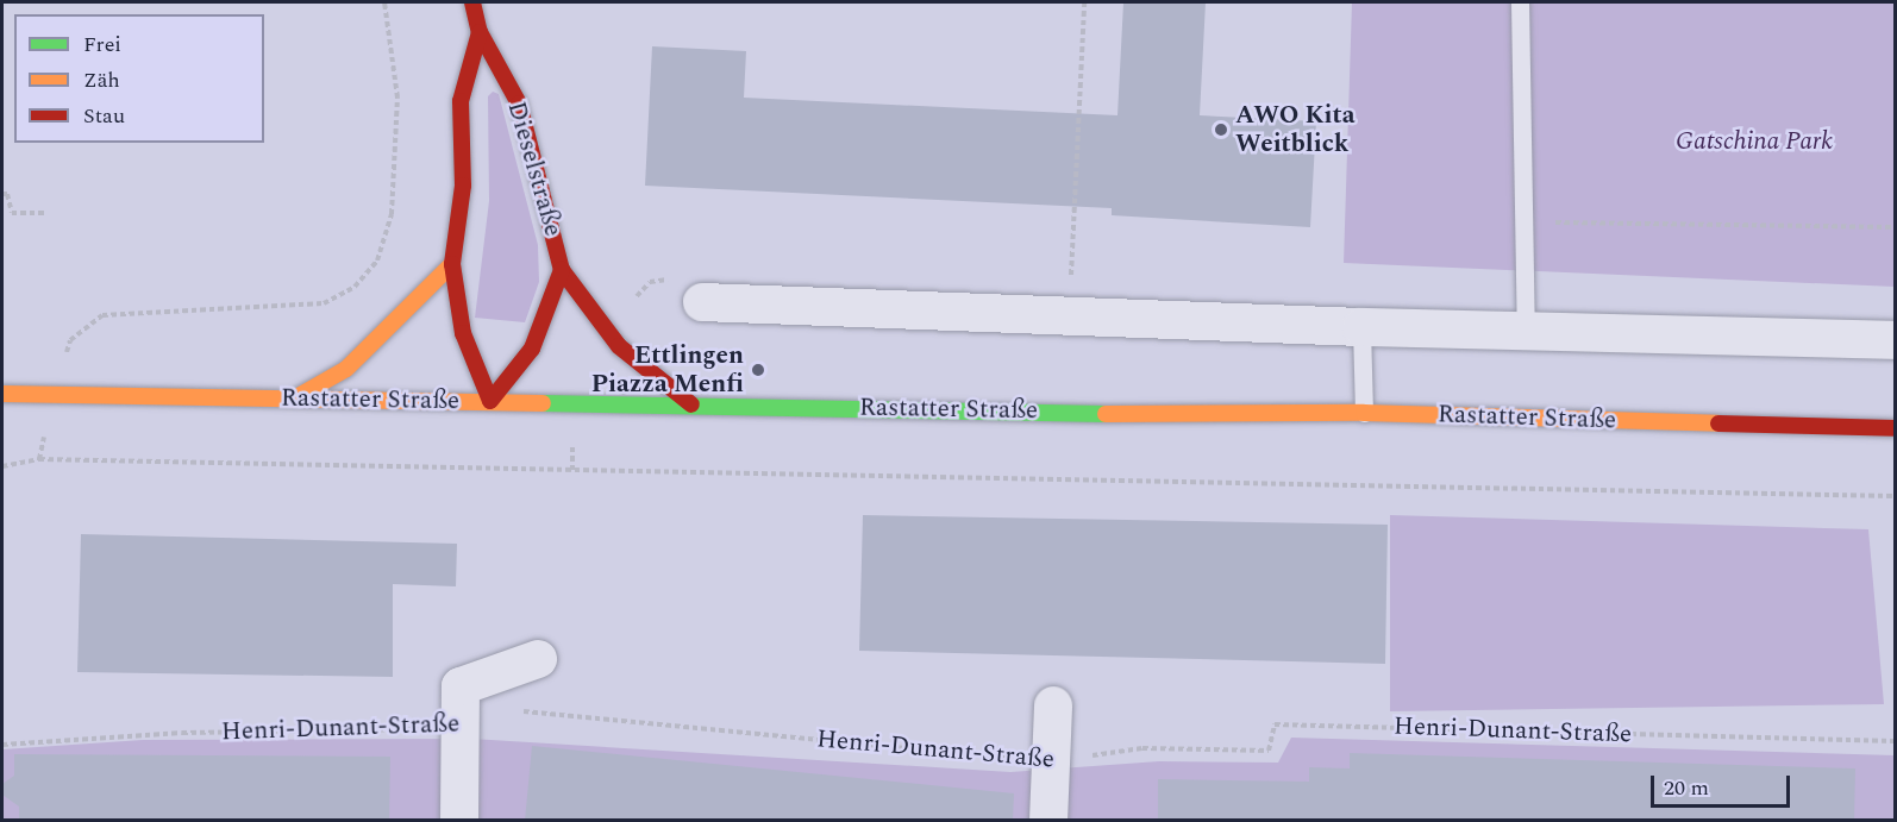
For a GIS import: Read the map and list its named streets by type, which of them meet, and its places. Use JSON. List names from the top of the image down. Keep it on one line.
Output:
{"streets":{"main road":["Dieselstraße","Rastatter Straße"],"path":["Henri-Dunant-Straße"]},"crossings":[["Dieselstraße","Rastatter Straße"]],"parks":["Gatschina Park"],"places":["AWO Kita Weitblick","Ettlingen Piazza Menfi"],"legend":["Frei","Zäh","Stau"],"scale_bar":"20 m"}
